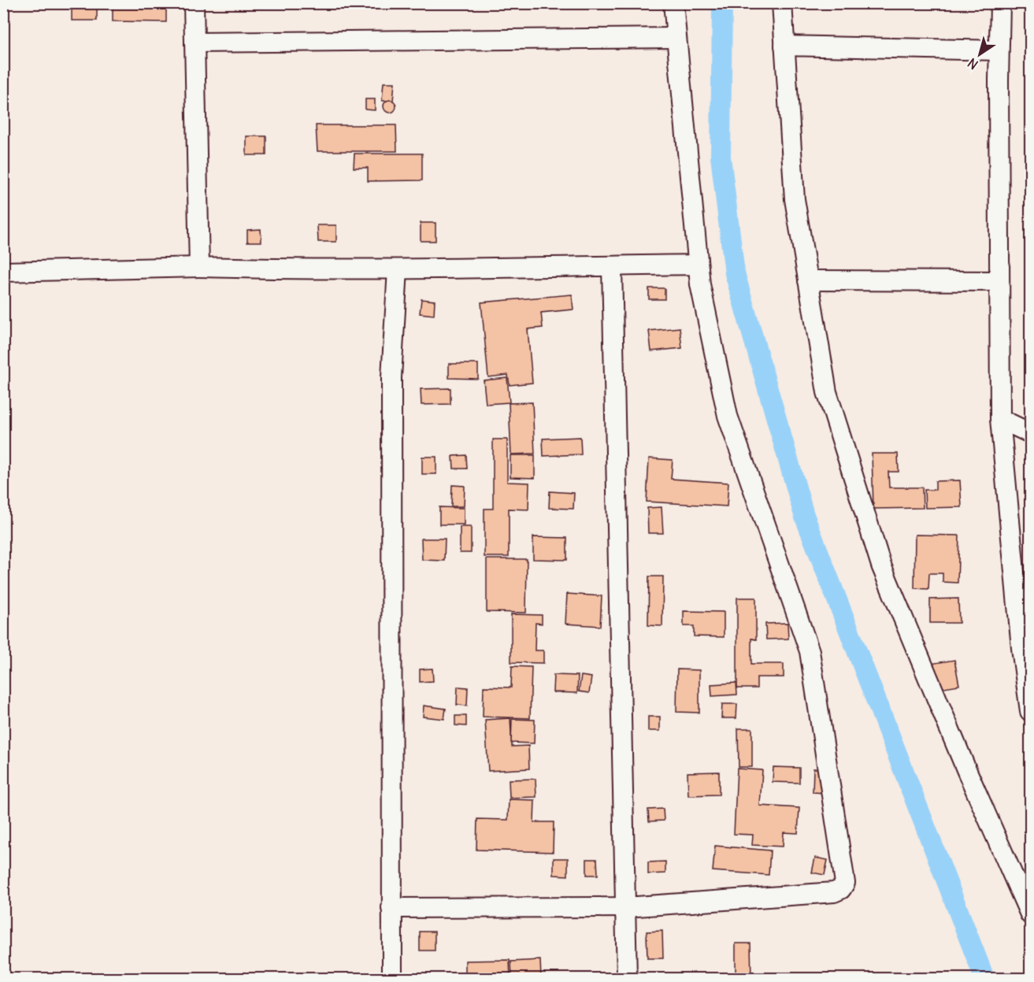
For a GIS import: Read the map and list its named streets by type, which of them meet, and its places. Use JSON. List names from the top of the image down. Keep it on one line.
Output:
{"north":"bottom left"}
